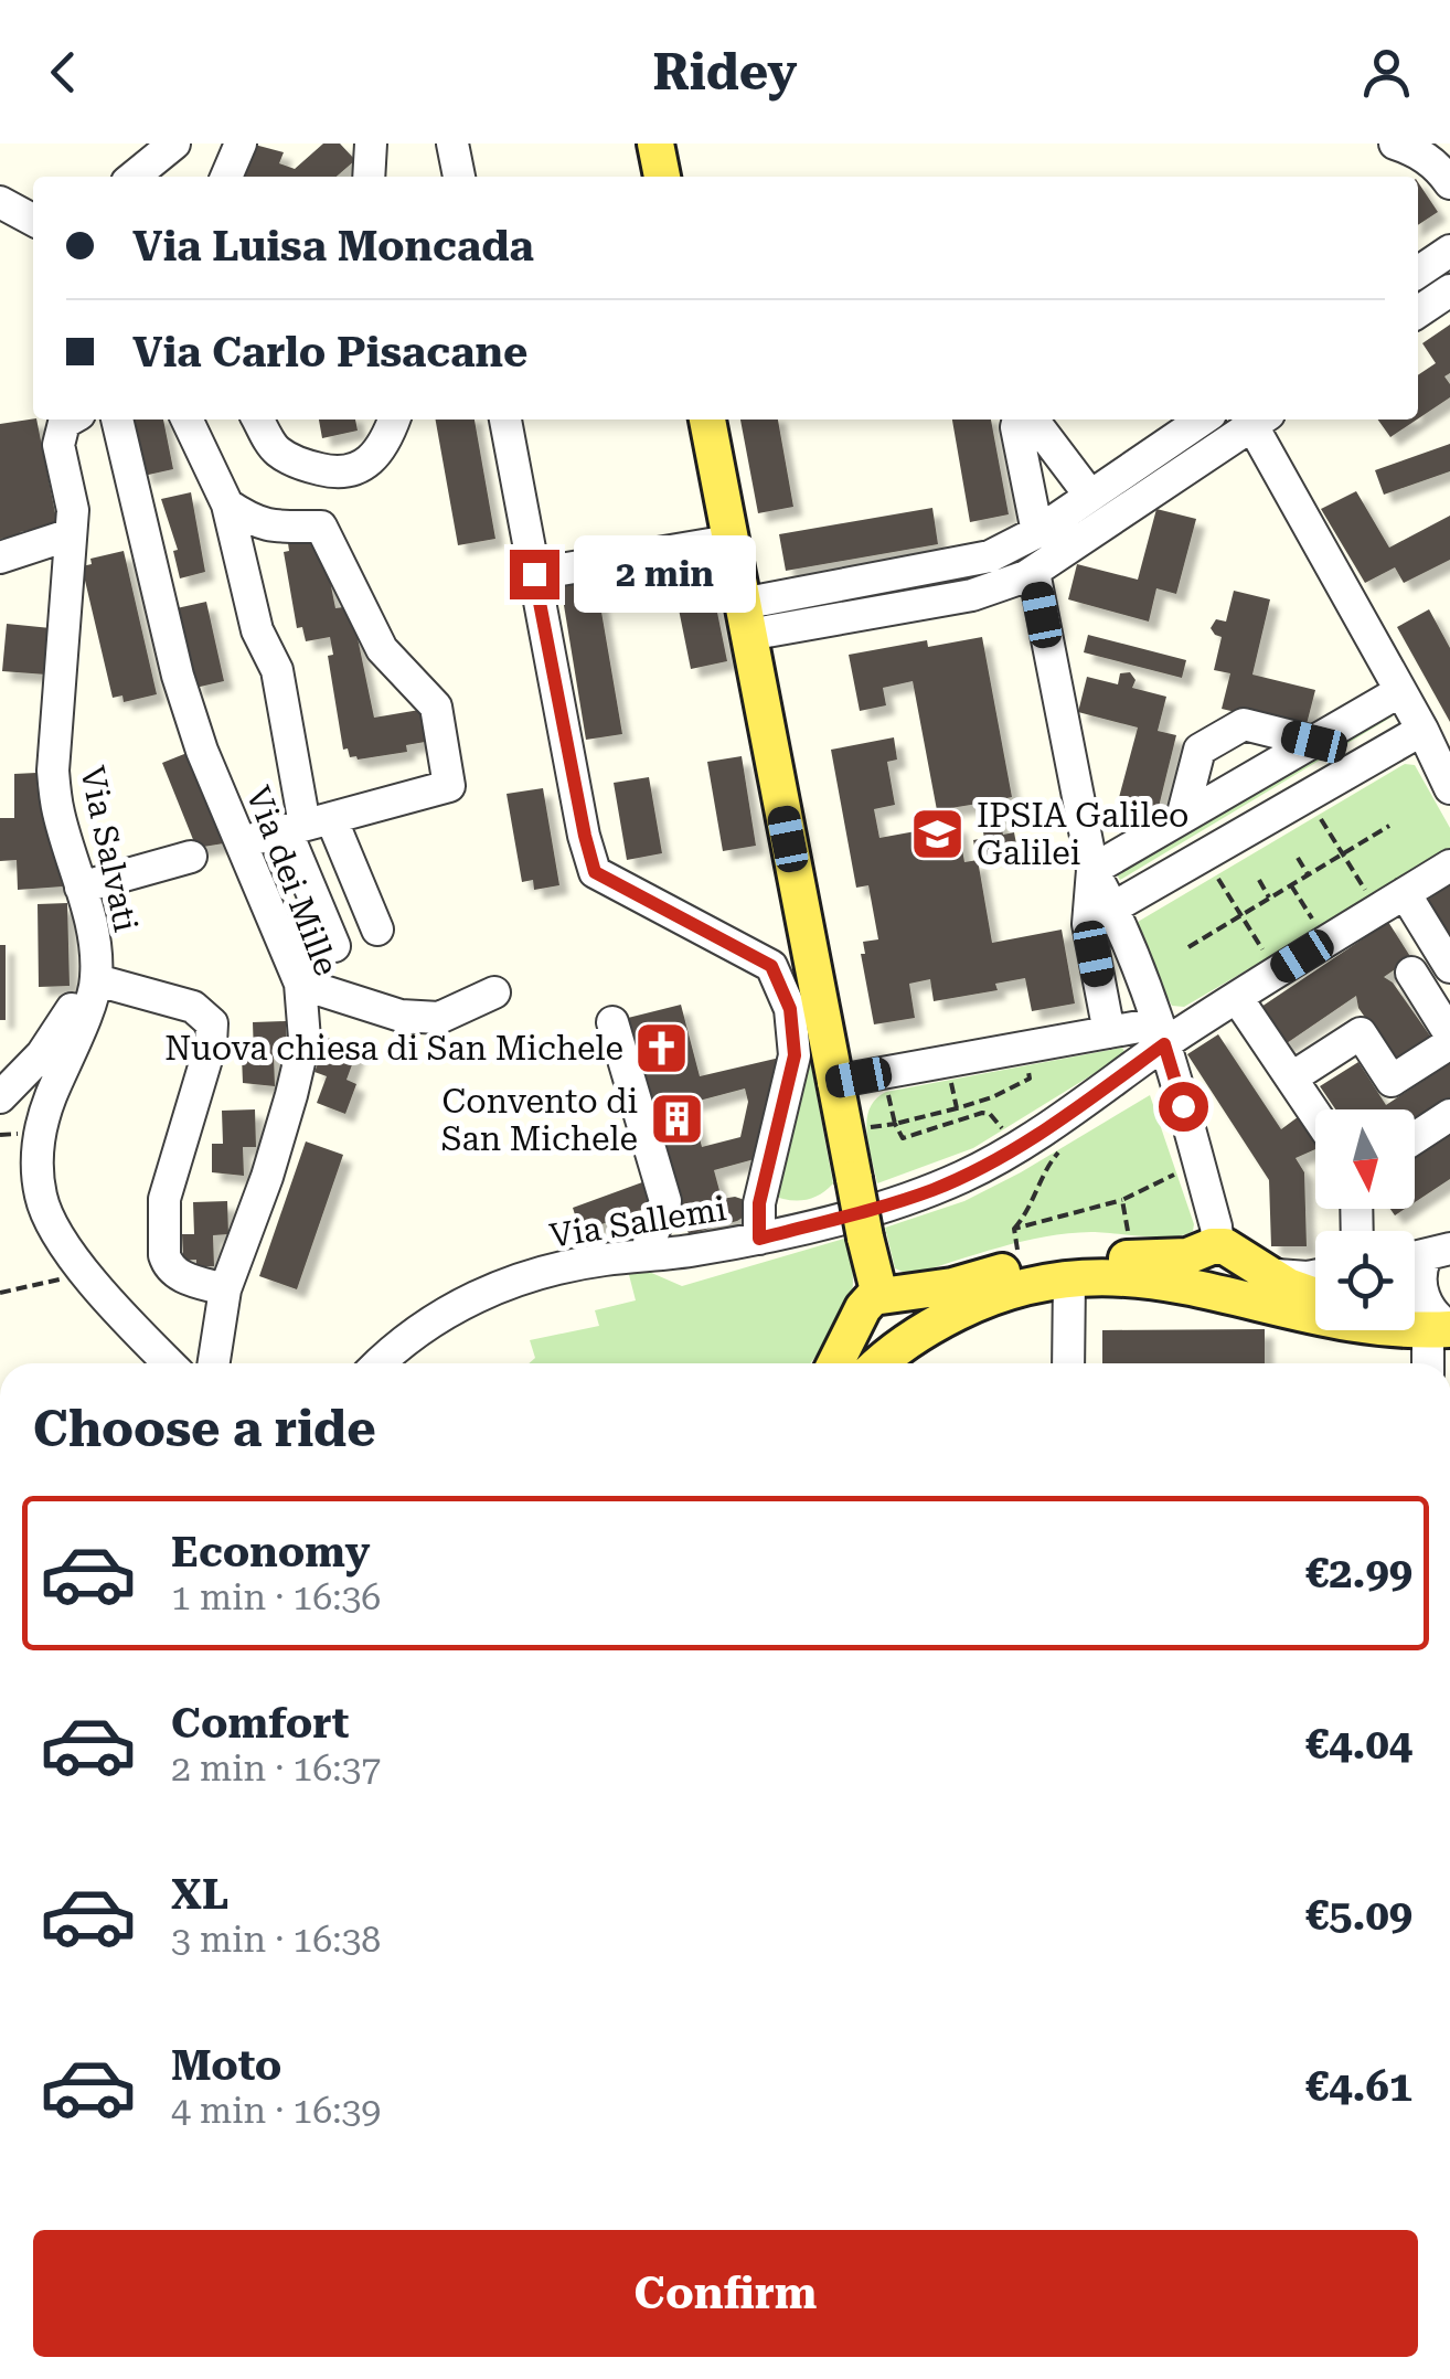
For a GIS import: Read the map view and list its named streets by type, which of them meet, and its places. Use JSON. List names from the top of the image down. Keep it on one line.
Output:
{"streets":{"street":["Via Salvati","Via dei Mille","Via Sallemi"]},"places":{"school or university":["IPSIA Galileo Galilei"],"church":["Nuova chiesa di San Michele"],"building":["Convento di San Michele"]},"north":"bottom","page":{"header":"Ridey","banner":["Via Luisa Moncada","Via Carlo Pisacane"],"bubble":"2 min","heading":"Choose a ride","list":[{"name":"Economy","note":"1 min · 16:36","value":"€2.99"},{"name":"Comfort","note":"2 min · 16:37","value":"€4.04"},{"name":"XL","note":"3 min · 16:38","value":"€5.09"},{"name":"Moto","note":"4 min · 16:39","value":"€4.61"}],"buttons":"Confirm"}}
